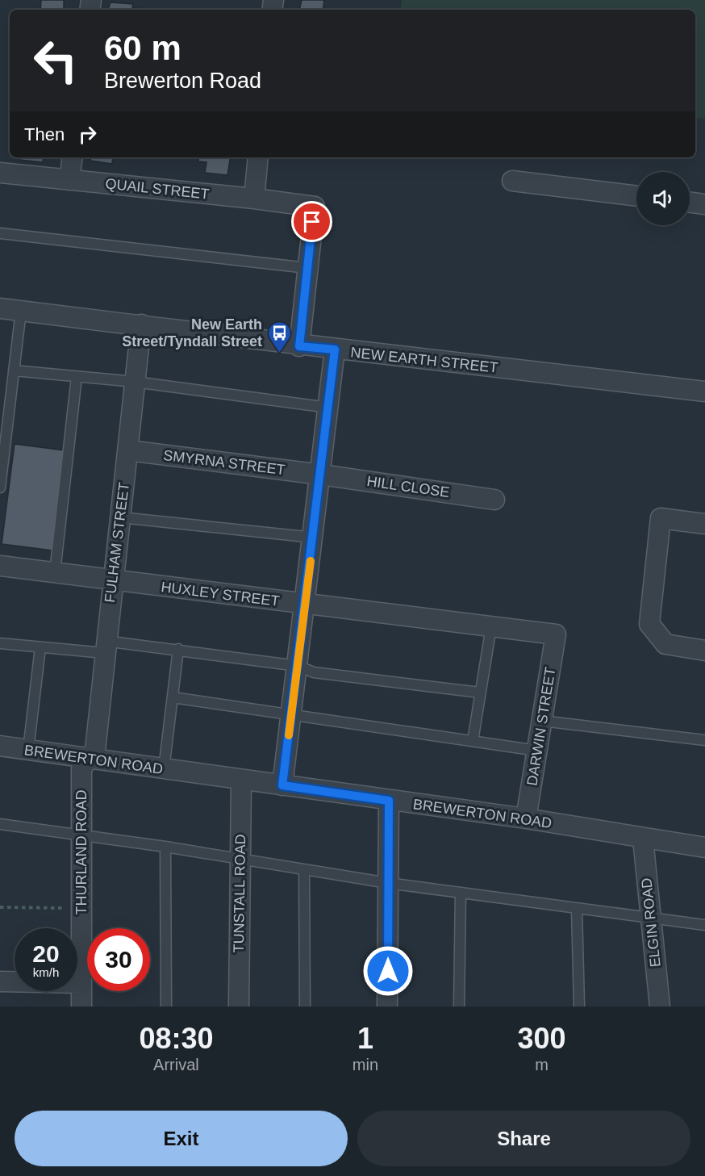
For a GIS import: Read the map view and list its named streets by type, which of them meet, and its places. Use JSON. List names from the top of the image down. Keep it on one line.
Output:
{"streets":{"street":["QUAIL STREET","NEW EARTH STREET","SMYRNA STREET","HILL CLOSE","FULHAM STREET","HUXLEY STREET","DARWIN STREET","BREWERTON ROAD","THURLAND ROAD","TUNSTALL ROAD","ELGIN ROAD"]},"crossings":[["NEW EARTH STREET","FULHAM STREET"],["SMYRNA STREET","HILL CLOSE"],["SMYRNA STREET","FULHAM STREET"],["FULHAM STREET","HUXLEY STREET"],["FULHAM STREET","BREWERTON ROAD"],["FULHAM STREET","THURLAND ROAD"],["HUXLEY STREET","DARWIN STREET"],["DARWIN STREET","BREWERTON ROAD"],["BREWERTON ROAD","THURLAND ROAD"],["BREWERTON ROAD","TUNSTALL ROAD"],["BREWERTON ROAD","ELGIN ROAD"]],"places":{"bus stop":["New Earth Street/Tyndall Street"]},"page":{"turn":["60 m","Brewerton Road"],"then":"Then","speed":"20 km/h","limit":"30","eta":["08:30","Arrival","1","min","300","m"],"buttons":["Exit","Share"]}}
